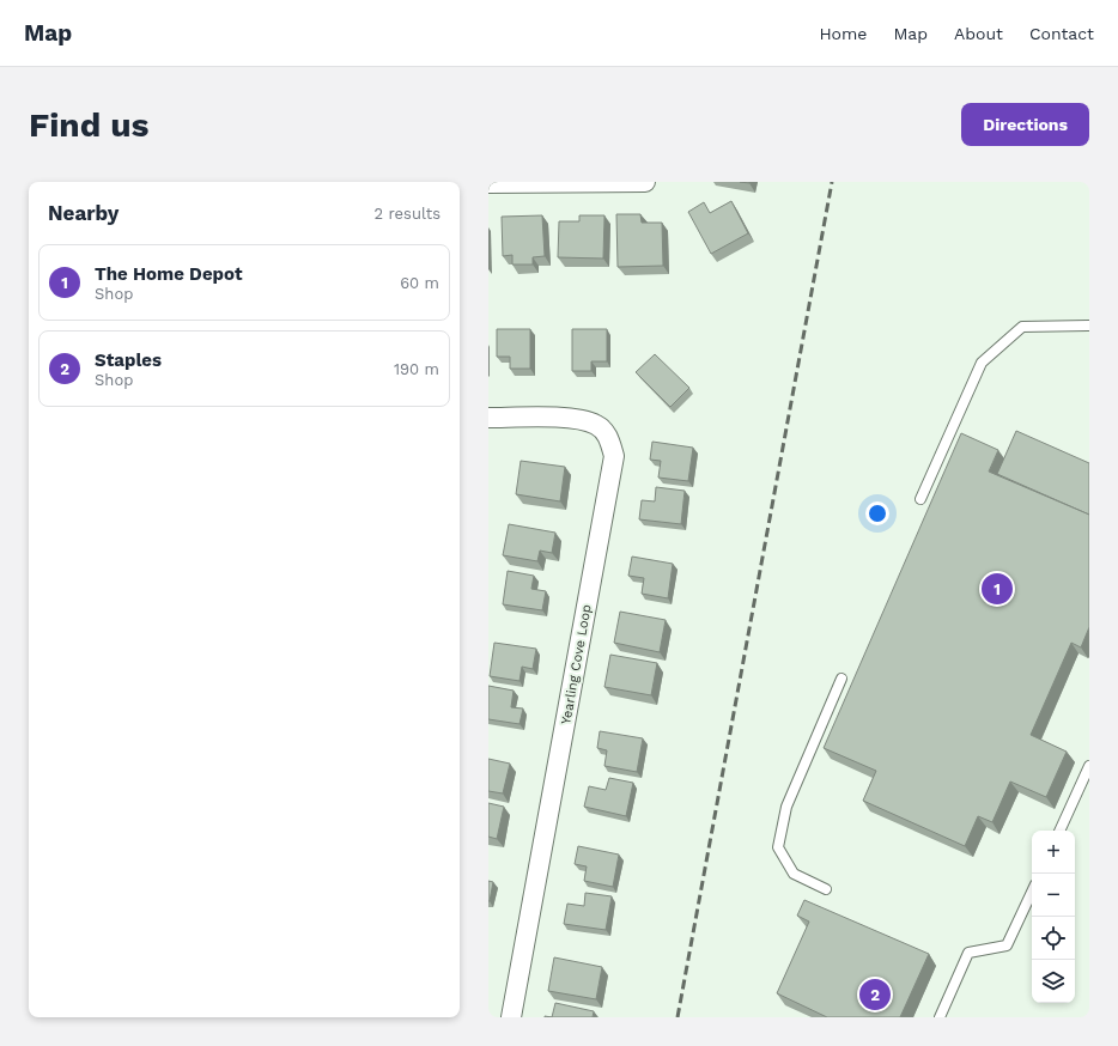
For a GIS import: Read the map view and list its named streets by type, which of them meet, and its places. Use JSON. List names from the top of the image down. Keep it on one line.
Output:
{"streets":{"street":["Yearling Cove Loop"]},"page":{"header":"Map","nav":["Home","Map","About","Contact"],"buttons":"Directions","title":"Find us","heading":["Nearby","2 results"],"list":[{"mark":"1","name":"The Home Depot","note":"Shop","value":"60 m"},{"mark":"2","name":"Staples","note":"Shop","value":"190 m"}],"pins":["1","2"],"map_buttons":["+","−"]}}
